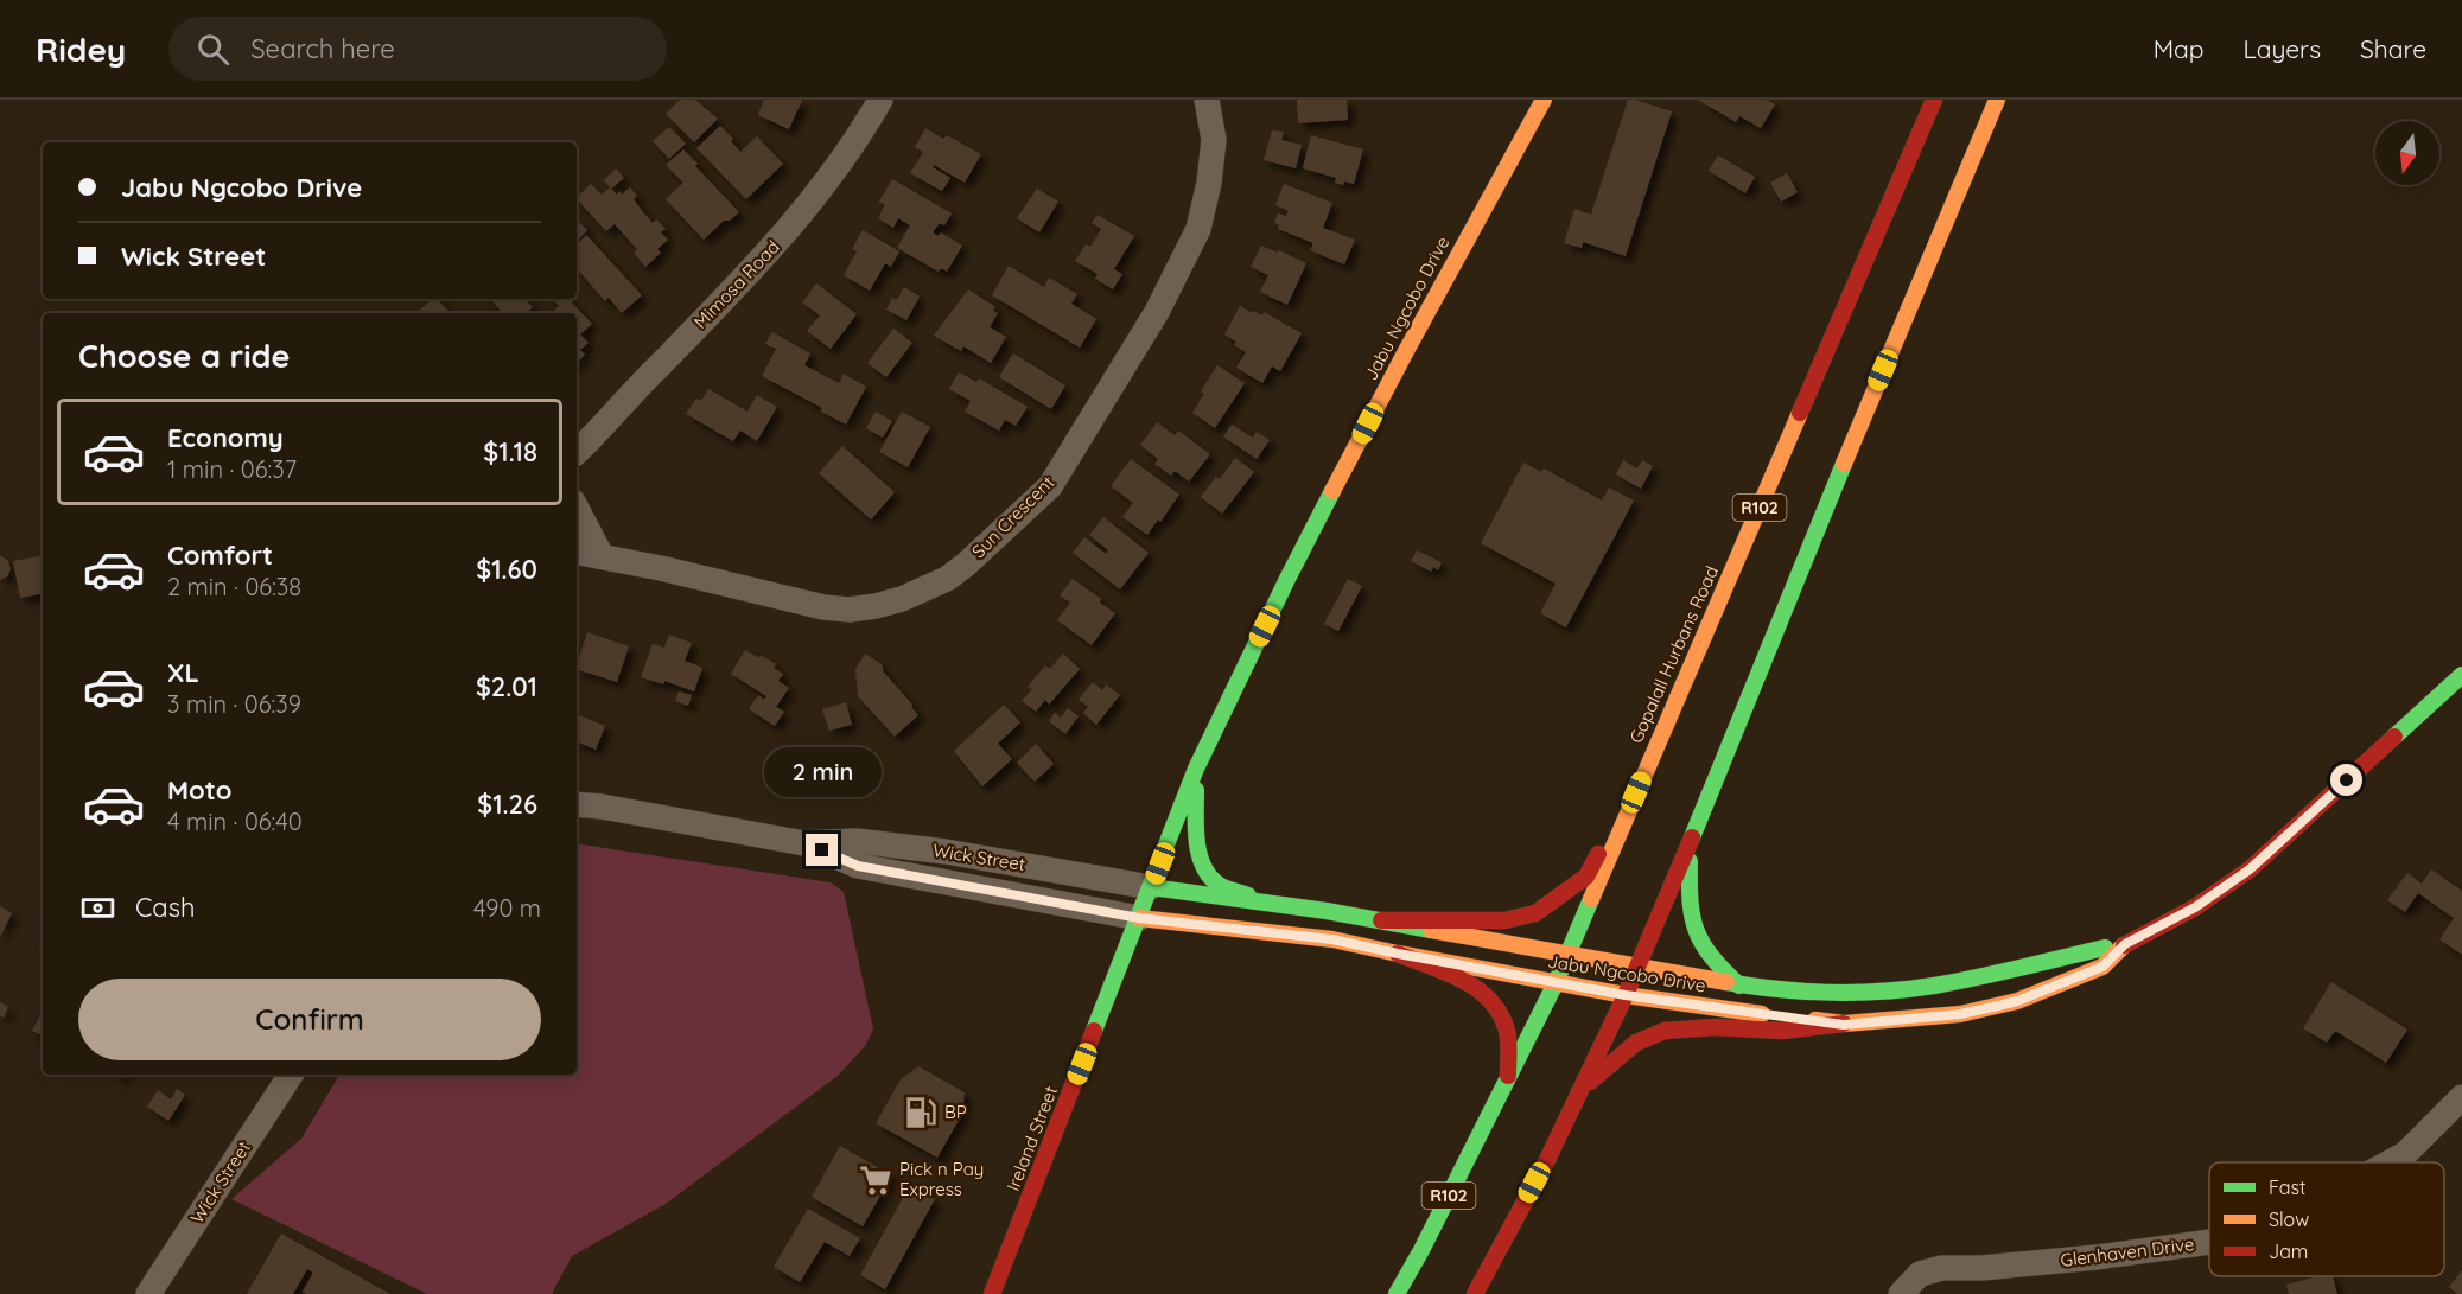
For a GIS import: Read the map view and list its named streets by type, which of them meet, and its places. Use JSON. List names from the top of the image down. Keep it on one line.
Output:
{"streets":{"main road":["Jabu Ngcobo Drive","R102","Gopalall Hurbans Road","Ireland Street"],"street":["Mimosa Road","Sun Crescent","Wick Street","Glenhaven Drive"]},"crossings":[["Jabu Ngcobo Drive","Gopalall Hurbans Road"],["Jabu Ngcobo Drive","Wick Street"],["Jabu Ngcobo Drive","Ireland Street"],["Wick Street","Ireland Street"]],"places":{"fuel station":["BP"],"supermarket":["Pick n Pay Express"]},"legend":["Fast","Slow","Jam"],"north":"bottom","page":{"header":"Ridey","search":"Search here","nav":["Map","Layers","Share"],"banner":["Jabu Ngcobo Drive","Wick Street"],"heading":"Choose a ride","list":[{"name":"Economy","note":"1 min · 06:37","value":"$1.18"},{"name":"Comfort","note":"2 min · 06:38","value":"$1.60"},{"name":"XL","note":"3 min · 06:39","value":"$2.01"},{"name":"Moto","note":"4 min · 06:40","value":"$1.26"}],"bubble":"2 min","pay":["Cash","490 m"],"buttons":"Confirm"}}
